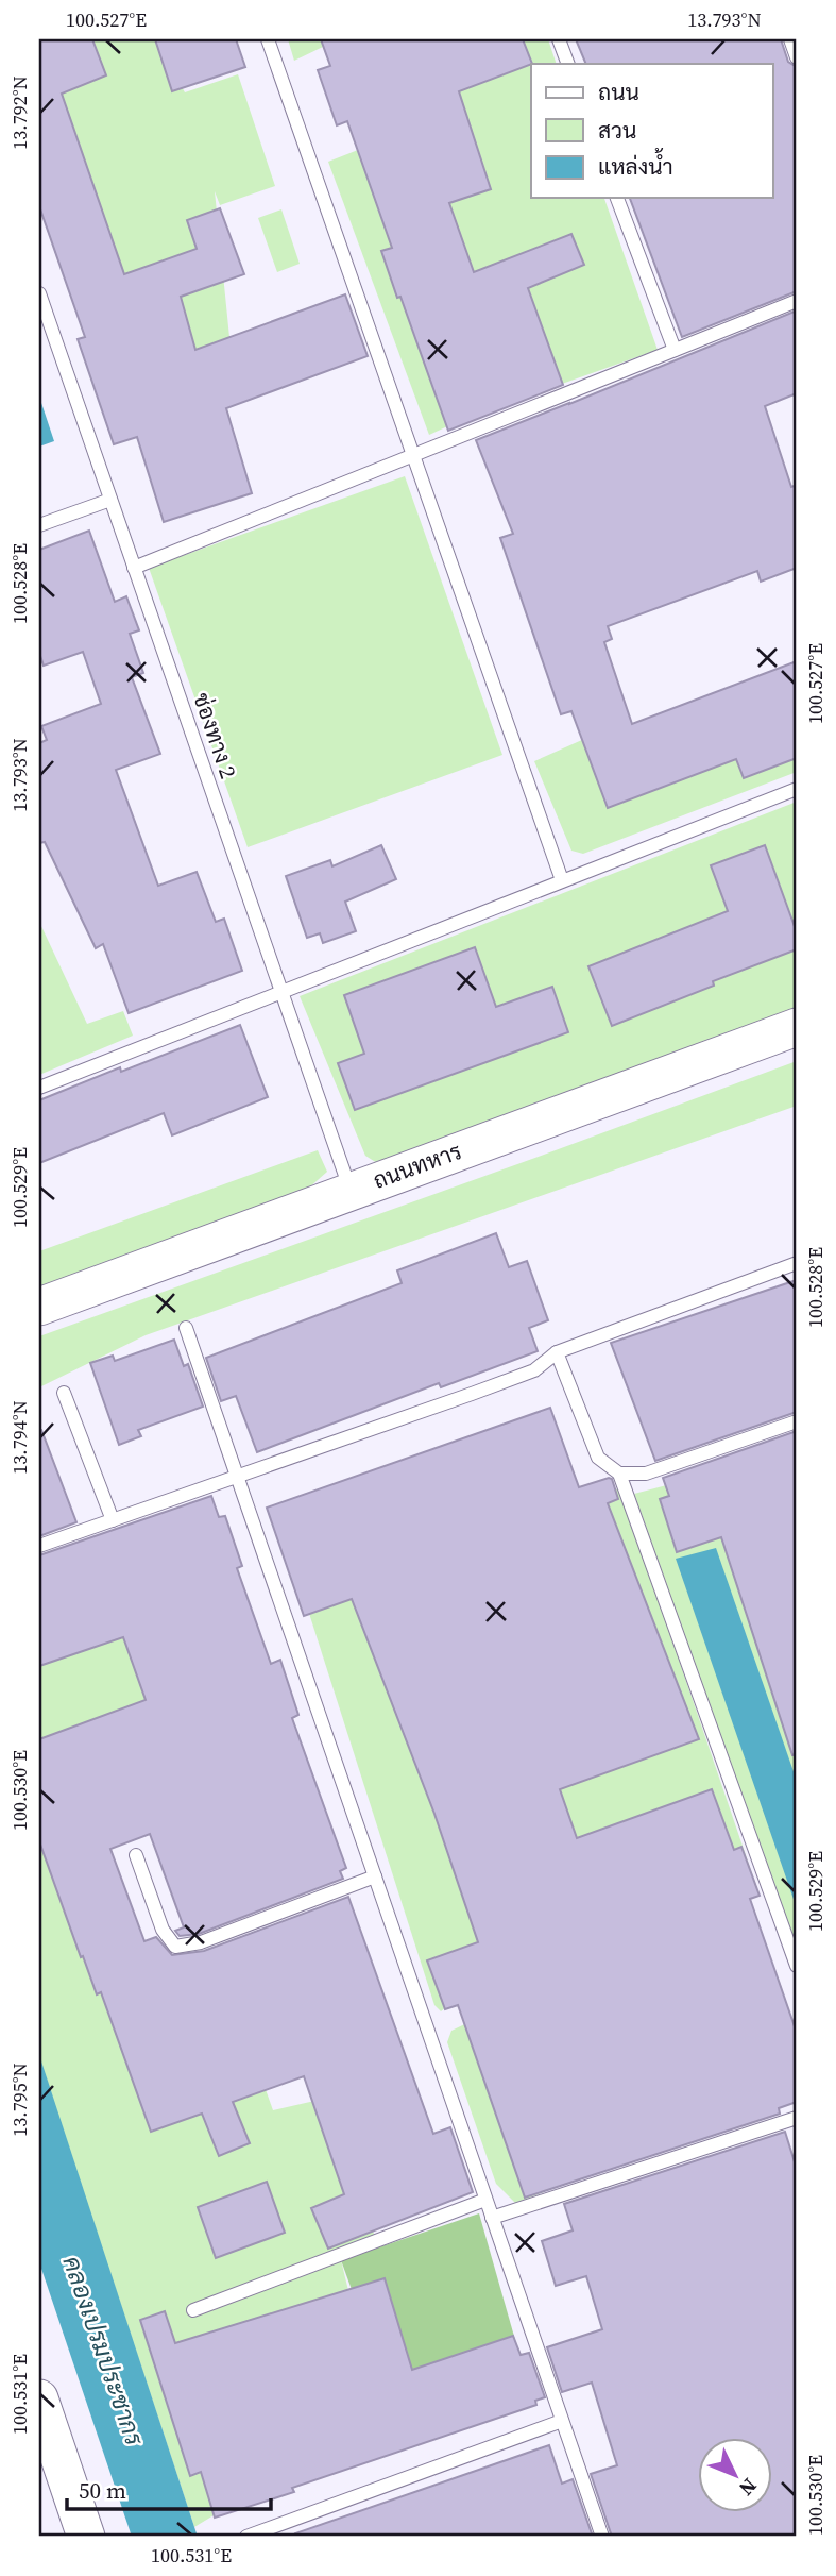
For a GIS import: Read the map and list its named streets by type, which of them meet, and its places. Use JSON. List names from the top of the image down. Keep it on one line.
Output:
{"streets":{"main road":["ถนนทหาร"],"lane":["ช่องทาง 2"]},"crossings":[["ช่องทาง 2","ถนนทหาร"]],"water":["คลองเปรมประชากร"],"legend":["ถนน","สวน","แหล่งน้ำ"],"scale_bar":"50 m","north":"bottom right","coordinates":["100.527°E","13.793°N","13.792°N","100.528°E","100.529°E","13.794°N","100.530°E","13.795°N","100.531°E"]}
